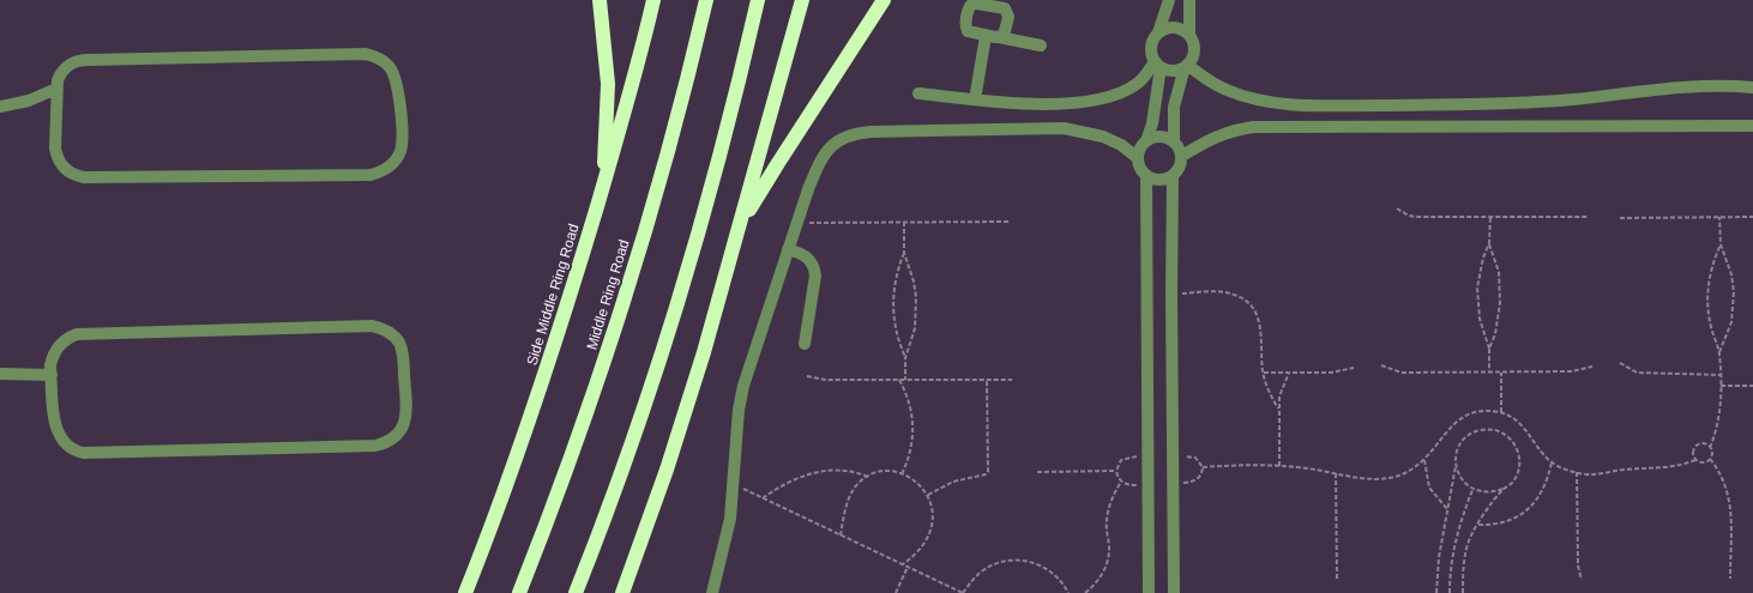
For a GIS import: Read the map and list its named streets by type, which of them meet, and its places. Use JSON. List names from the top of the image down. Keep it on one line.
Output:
{"streets":{"highway":["Side Middle Ring Road","Middle Ring Road"]}}
